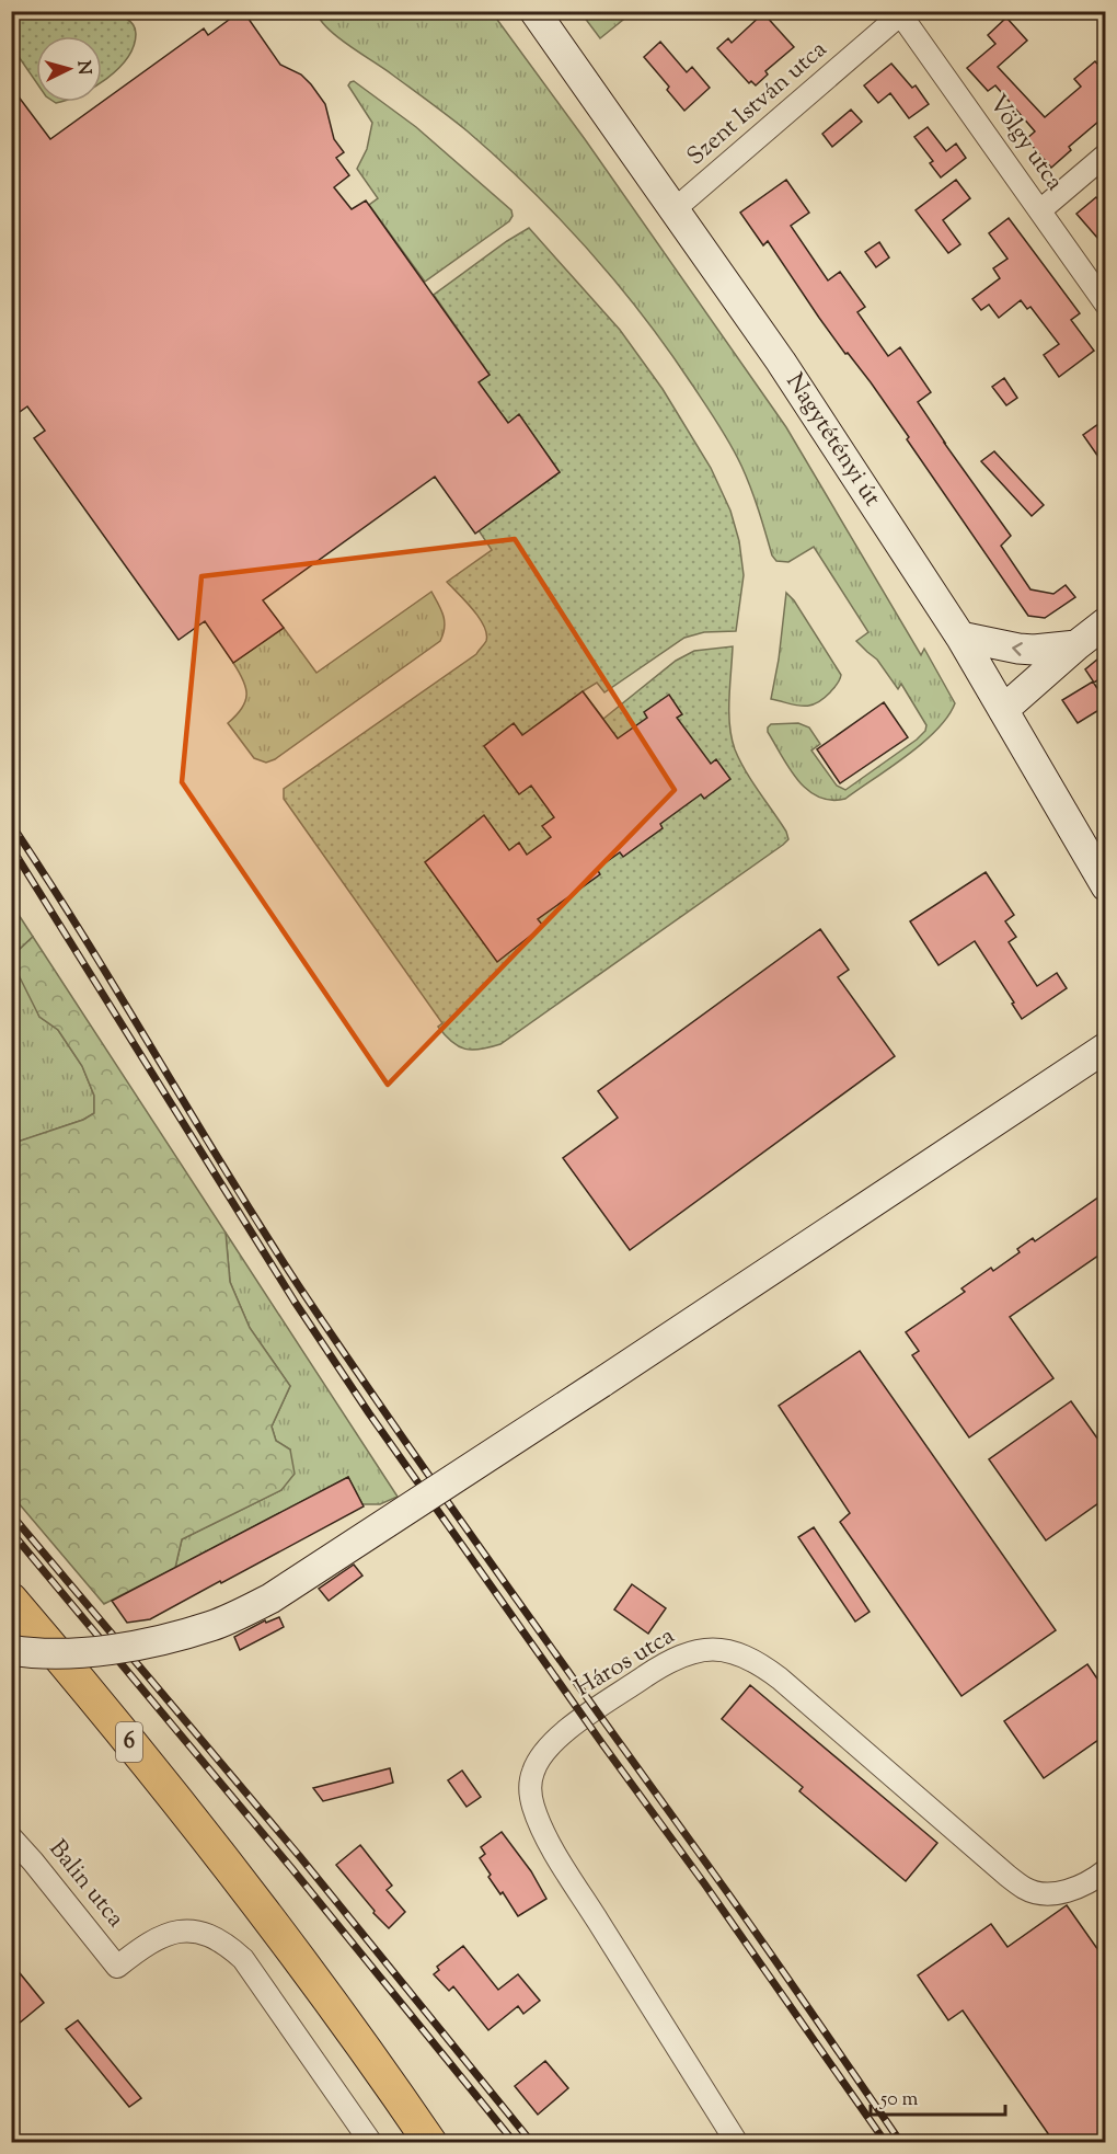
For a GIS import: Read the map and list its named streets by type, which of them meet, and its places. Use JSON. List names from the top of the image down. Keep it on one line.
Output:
{"streets":{"main road":["6"],"street":["Szent István utca","Völgy utca","Nagytétényi út","Háros utca","Balin utca"]},"crossings":[["Szent István utca","Völgy utca"],["Szent István utca","Nagytétényi út"]],"scale_bar":"50 m","north":"right"}
